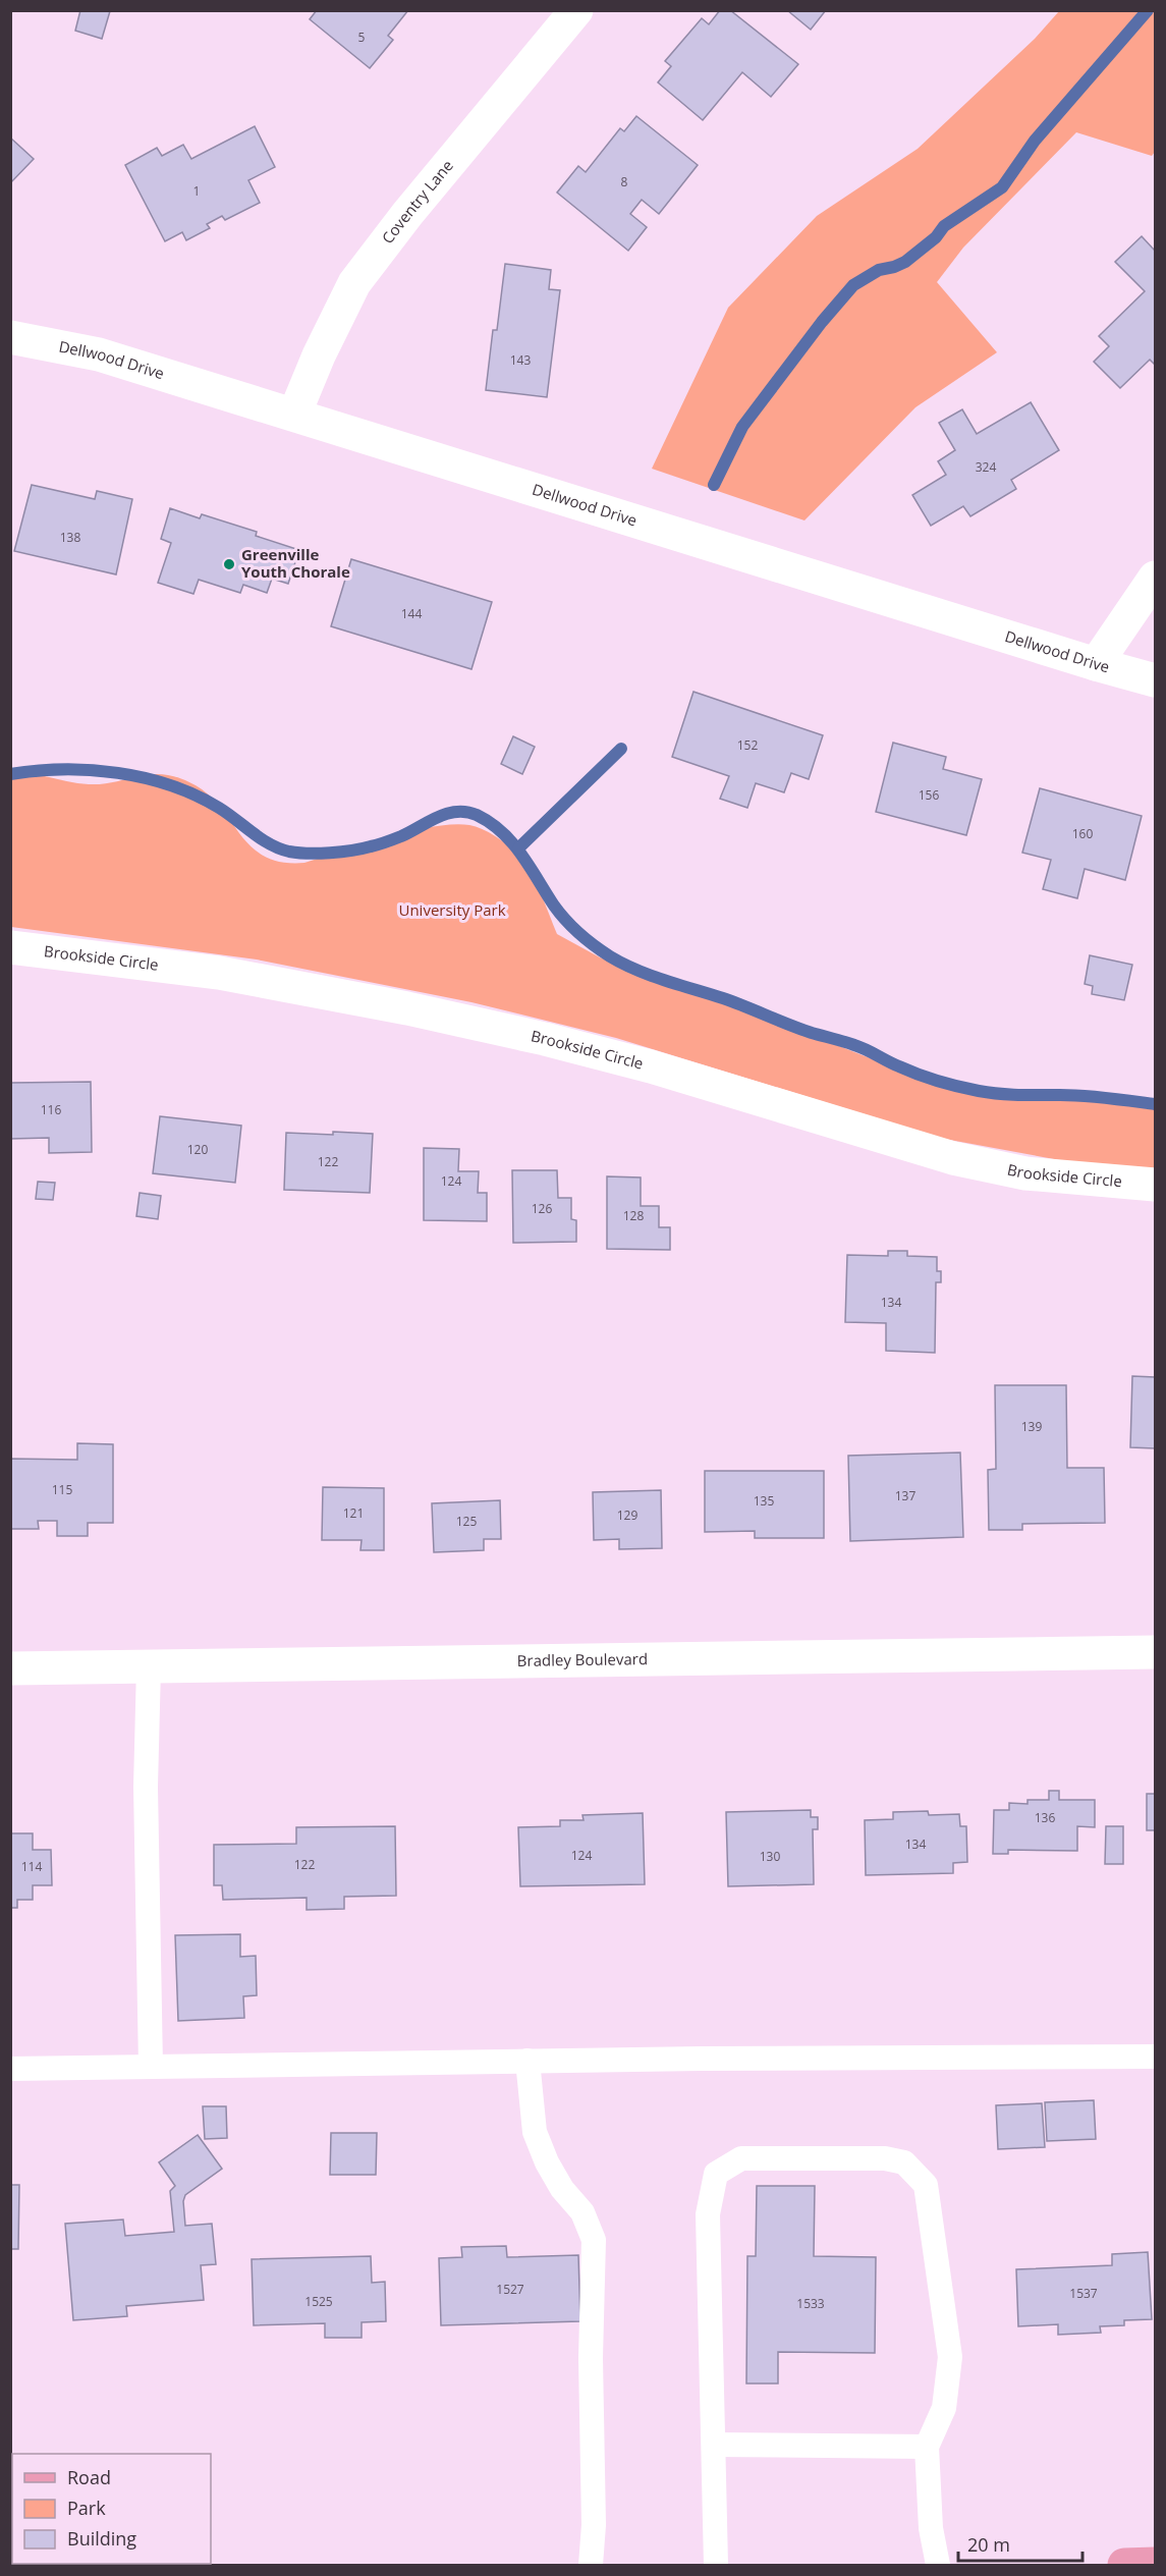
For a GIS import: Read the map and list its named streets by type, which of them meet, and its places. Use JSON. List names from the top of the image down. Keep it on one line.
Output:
{"streets":{"street":["Coventry Lane","Dellwood Drive","Brookside Circle","Bradley Boulevard"]},"crossings":[["Coventry Lane","Dellwood Drive"]],"parks":["University Park"],"places":["Greenville Youth Chorale"],"house_numbers":["5","8","1","143","324","138","144","152","156","160","116","120","122","124","126","128","134","139","115","137","135","121","129","125","136","134","124","130","122","114","1527","1537","1525","1533"],"legend":["Road","Park","Building"],"scale_bar":"20 m"}
